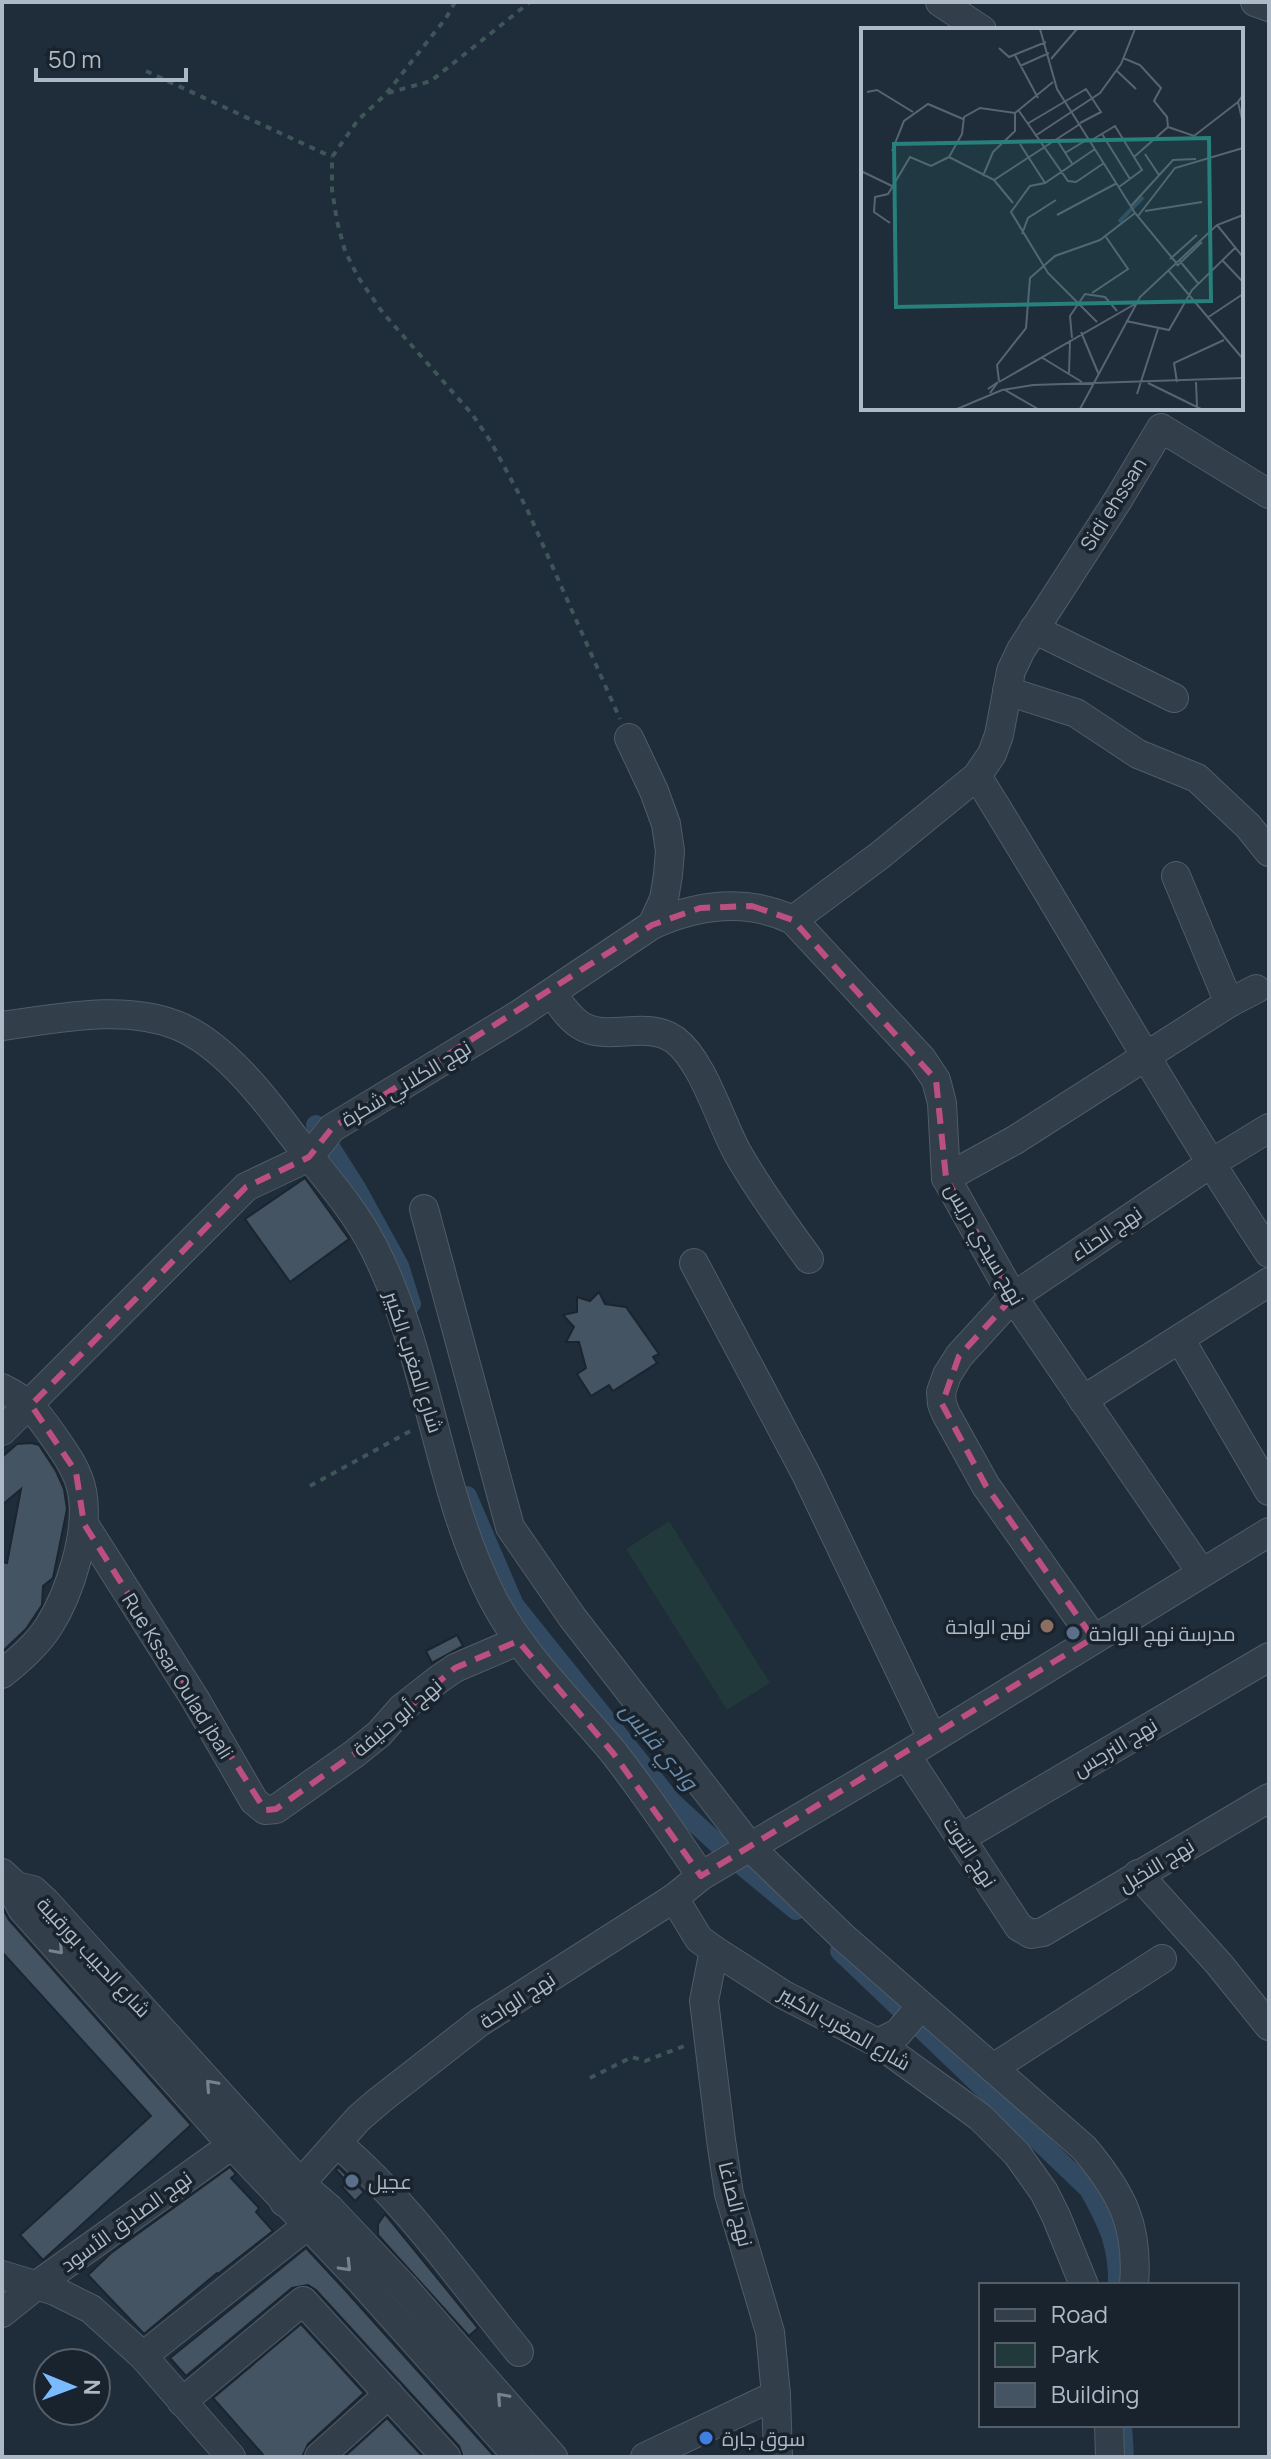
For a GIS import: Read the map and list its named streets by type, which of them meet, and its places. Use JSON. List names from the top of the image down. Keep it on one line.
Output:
{"streets":{"street":["Sidi ehssan","نهج الكلاني شكرة","نهج الحناء","نهج سيدي دريس","شارع المغرب الكبير","Rue Kssar Oulad jbali","نهج أبو حنيفة","نهج النرجس","نهج التوت","نهج النخيل","شارع الحبيب بورقيبة","نهج الواحة","نهج الصاغا","نهج الصادق الأسود"]},"crossings":[["نهج الكلاني شكرة","نهج سيدي دريس"],["نهج الكلاني شكرة","شارع المغرب الكبير"],["نهج الحناء","نهج سيدي دريس"],["نهج الحناء","نهج الواحة"],["نهج سيدي دريس","نهج الواحة"],["شارع المغرب الكبير","نهج أبو حنيفة"],["شارع المغرب الكبير","نهج الواحة"],["شارع المغرب الكبير","نهج الصاغا"],["Rue Kssar Oulad jbali","نهج أبو حنيفة"],["نهج النرجس","نهج التوت"],["نهج التوت","نهج النخيل"],["نهج التوت","نهج الواحة"],["شارع الحبيب بورقيبة","نهج الواحة"],["شارع الحبيب بورقيبة","نهج الصادق الأسود"]],"water":["وادي قابس"],"places":["نهج الواحة","مدرسة نهج الواحة","عجيل","سوق جارة"],"legend":["Road","Park","Building"],"scale_bar":"50 m","north":"right"}
